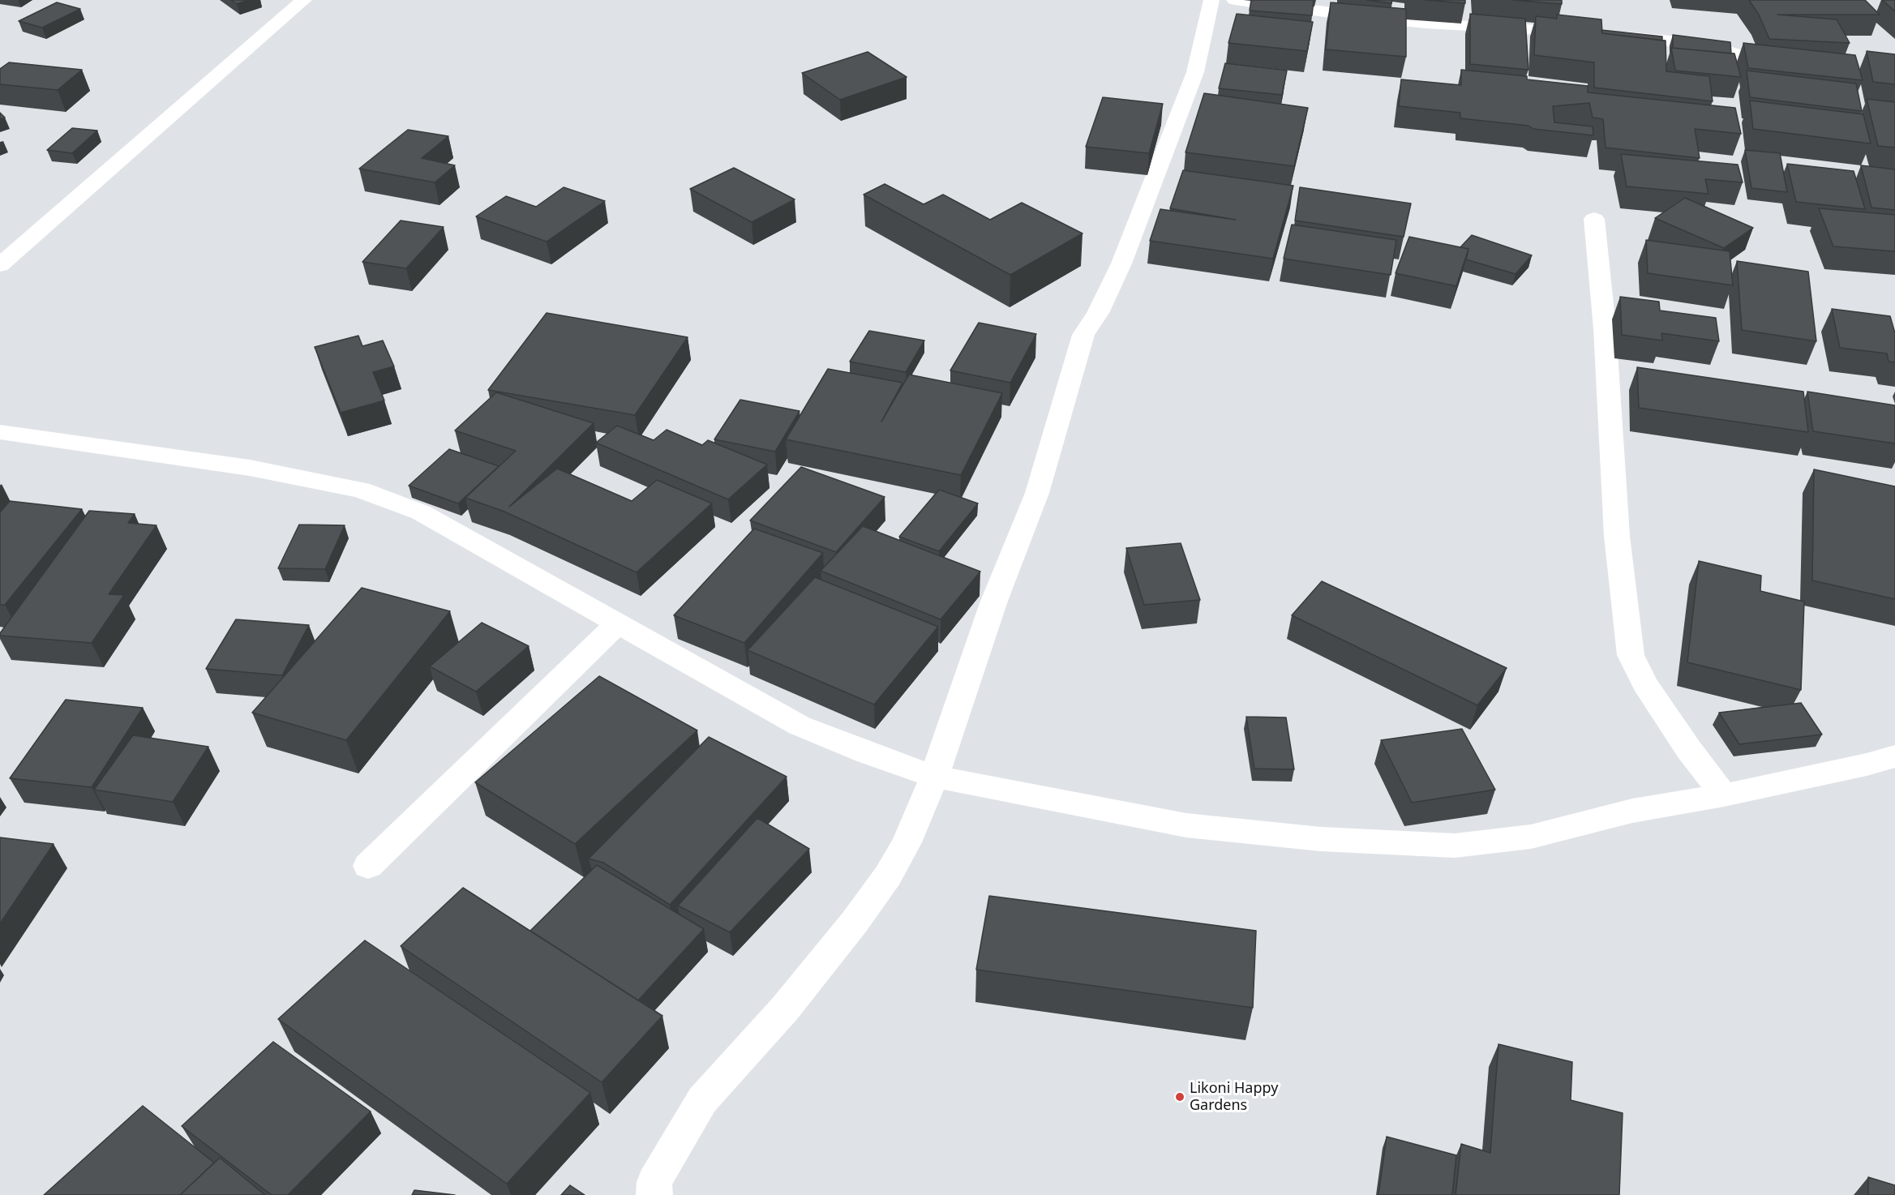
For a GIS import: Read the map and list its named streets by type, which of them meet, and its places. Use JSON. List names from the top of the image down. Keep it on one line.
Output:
{"places":["Likoni Happy Gardens"]}
